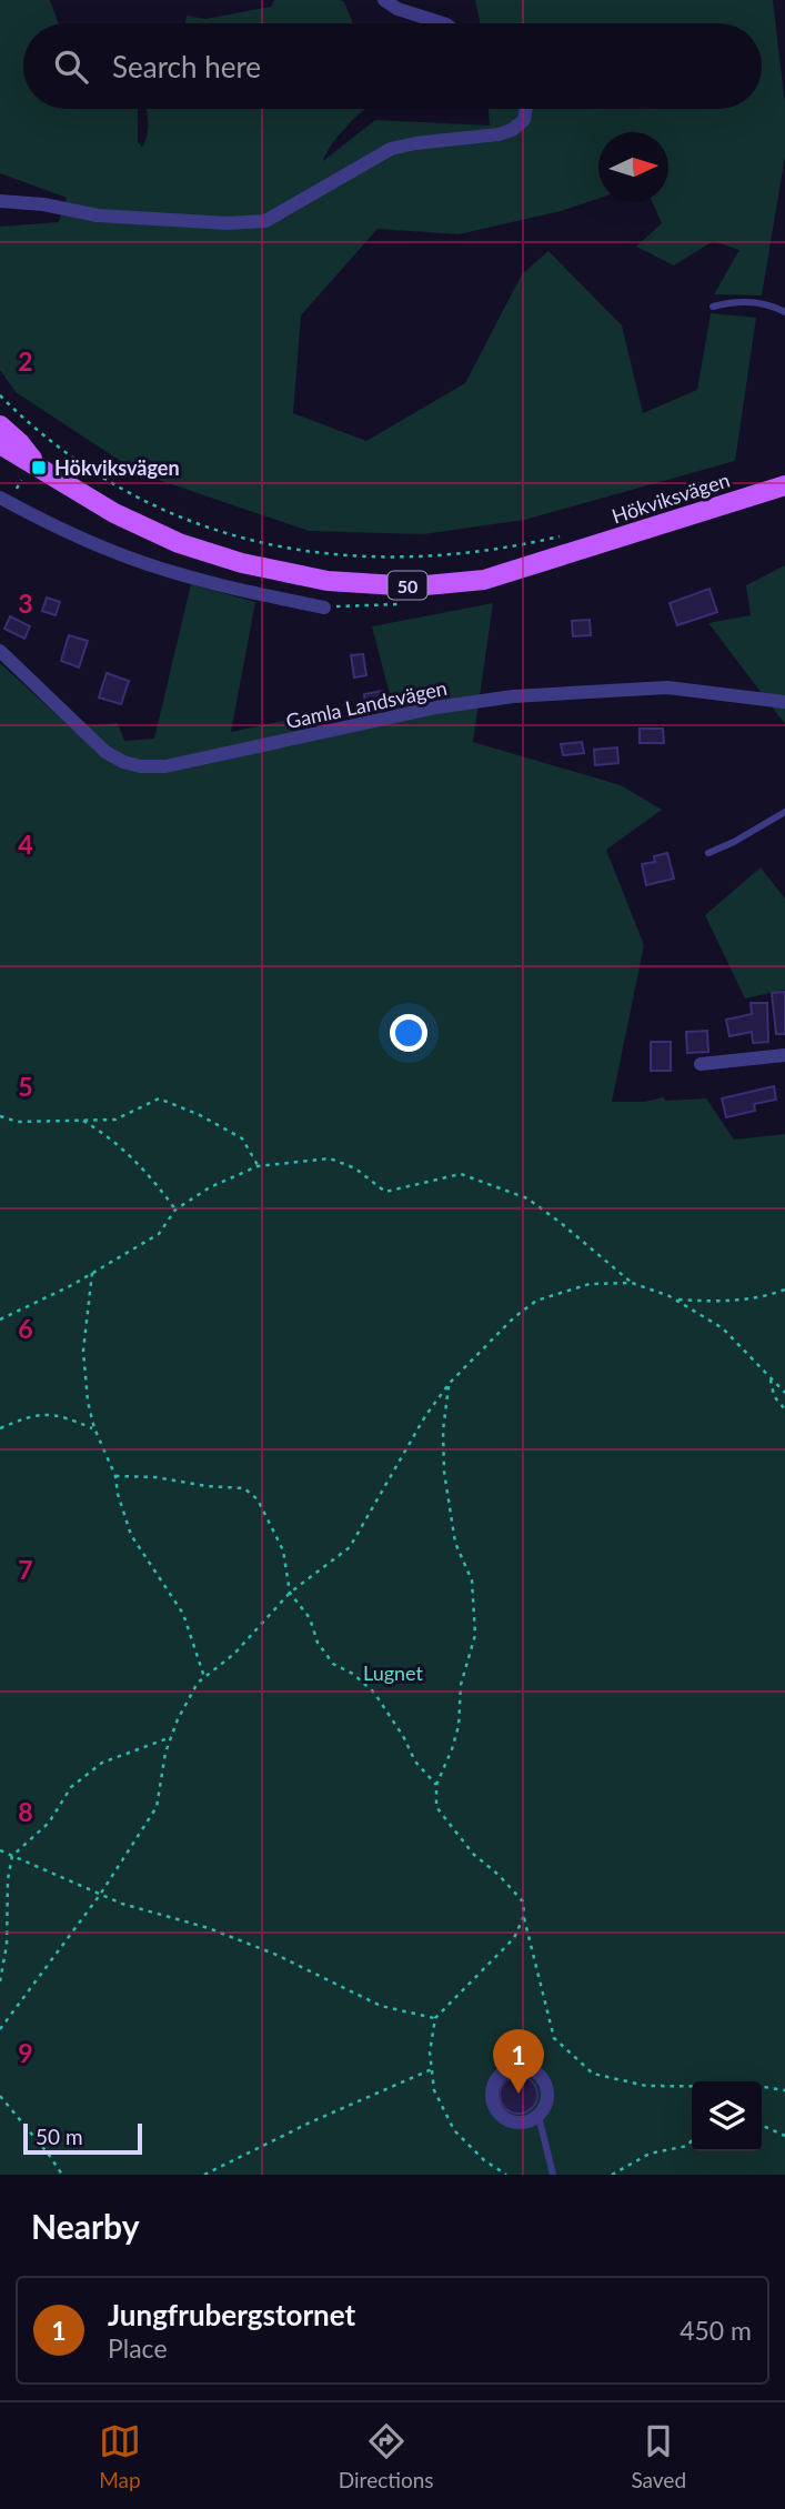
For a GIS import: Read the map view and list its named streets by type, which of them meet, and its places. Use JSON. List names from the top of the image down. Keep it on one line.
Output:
{"streets":{"main road":["Hökviksvägen","50"],"street":["Gamla Landsvägen"]},"parks":["Lugnet"],"places":{"transit":["Hökviksvägen"]},"scale_bar":"50 m","north":"right","page":{"search":"Search here","pins":"1","scale":"50 m","heading":"Nearby","list":[{"mark":"1","name":"Jungfrubergstornet","note":"Place","value":"450 m"}],"nav":["Map","Directions","Saved"]},"grid":{"rows":["2","3","4","5","6","7","8","9"]}}
